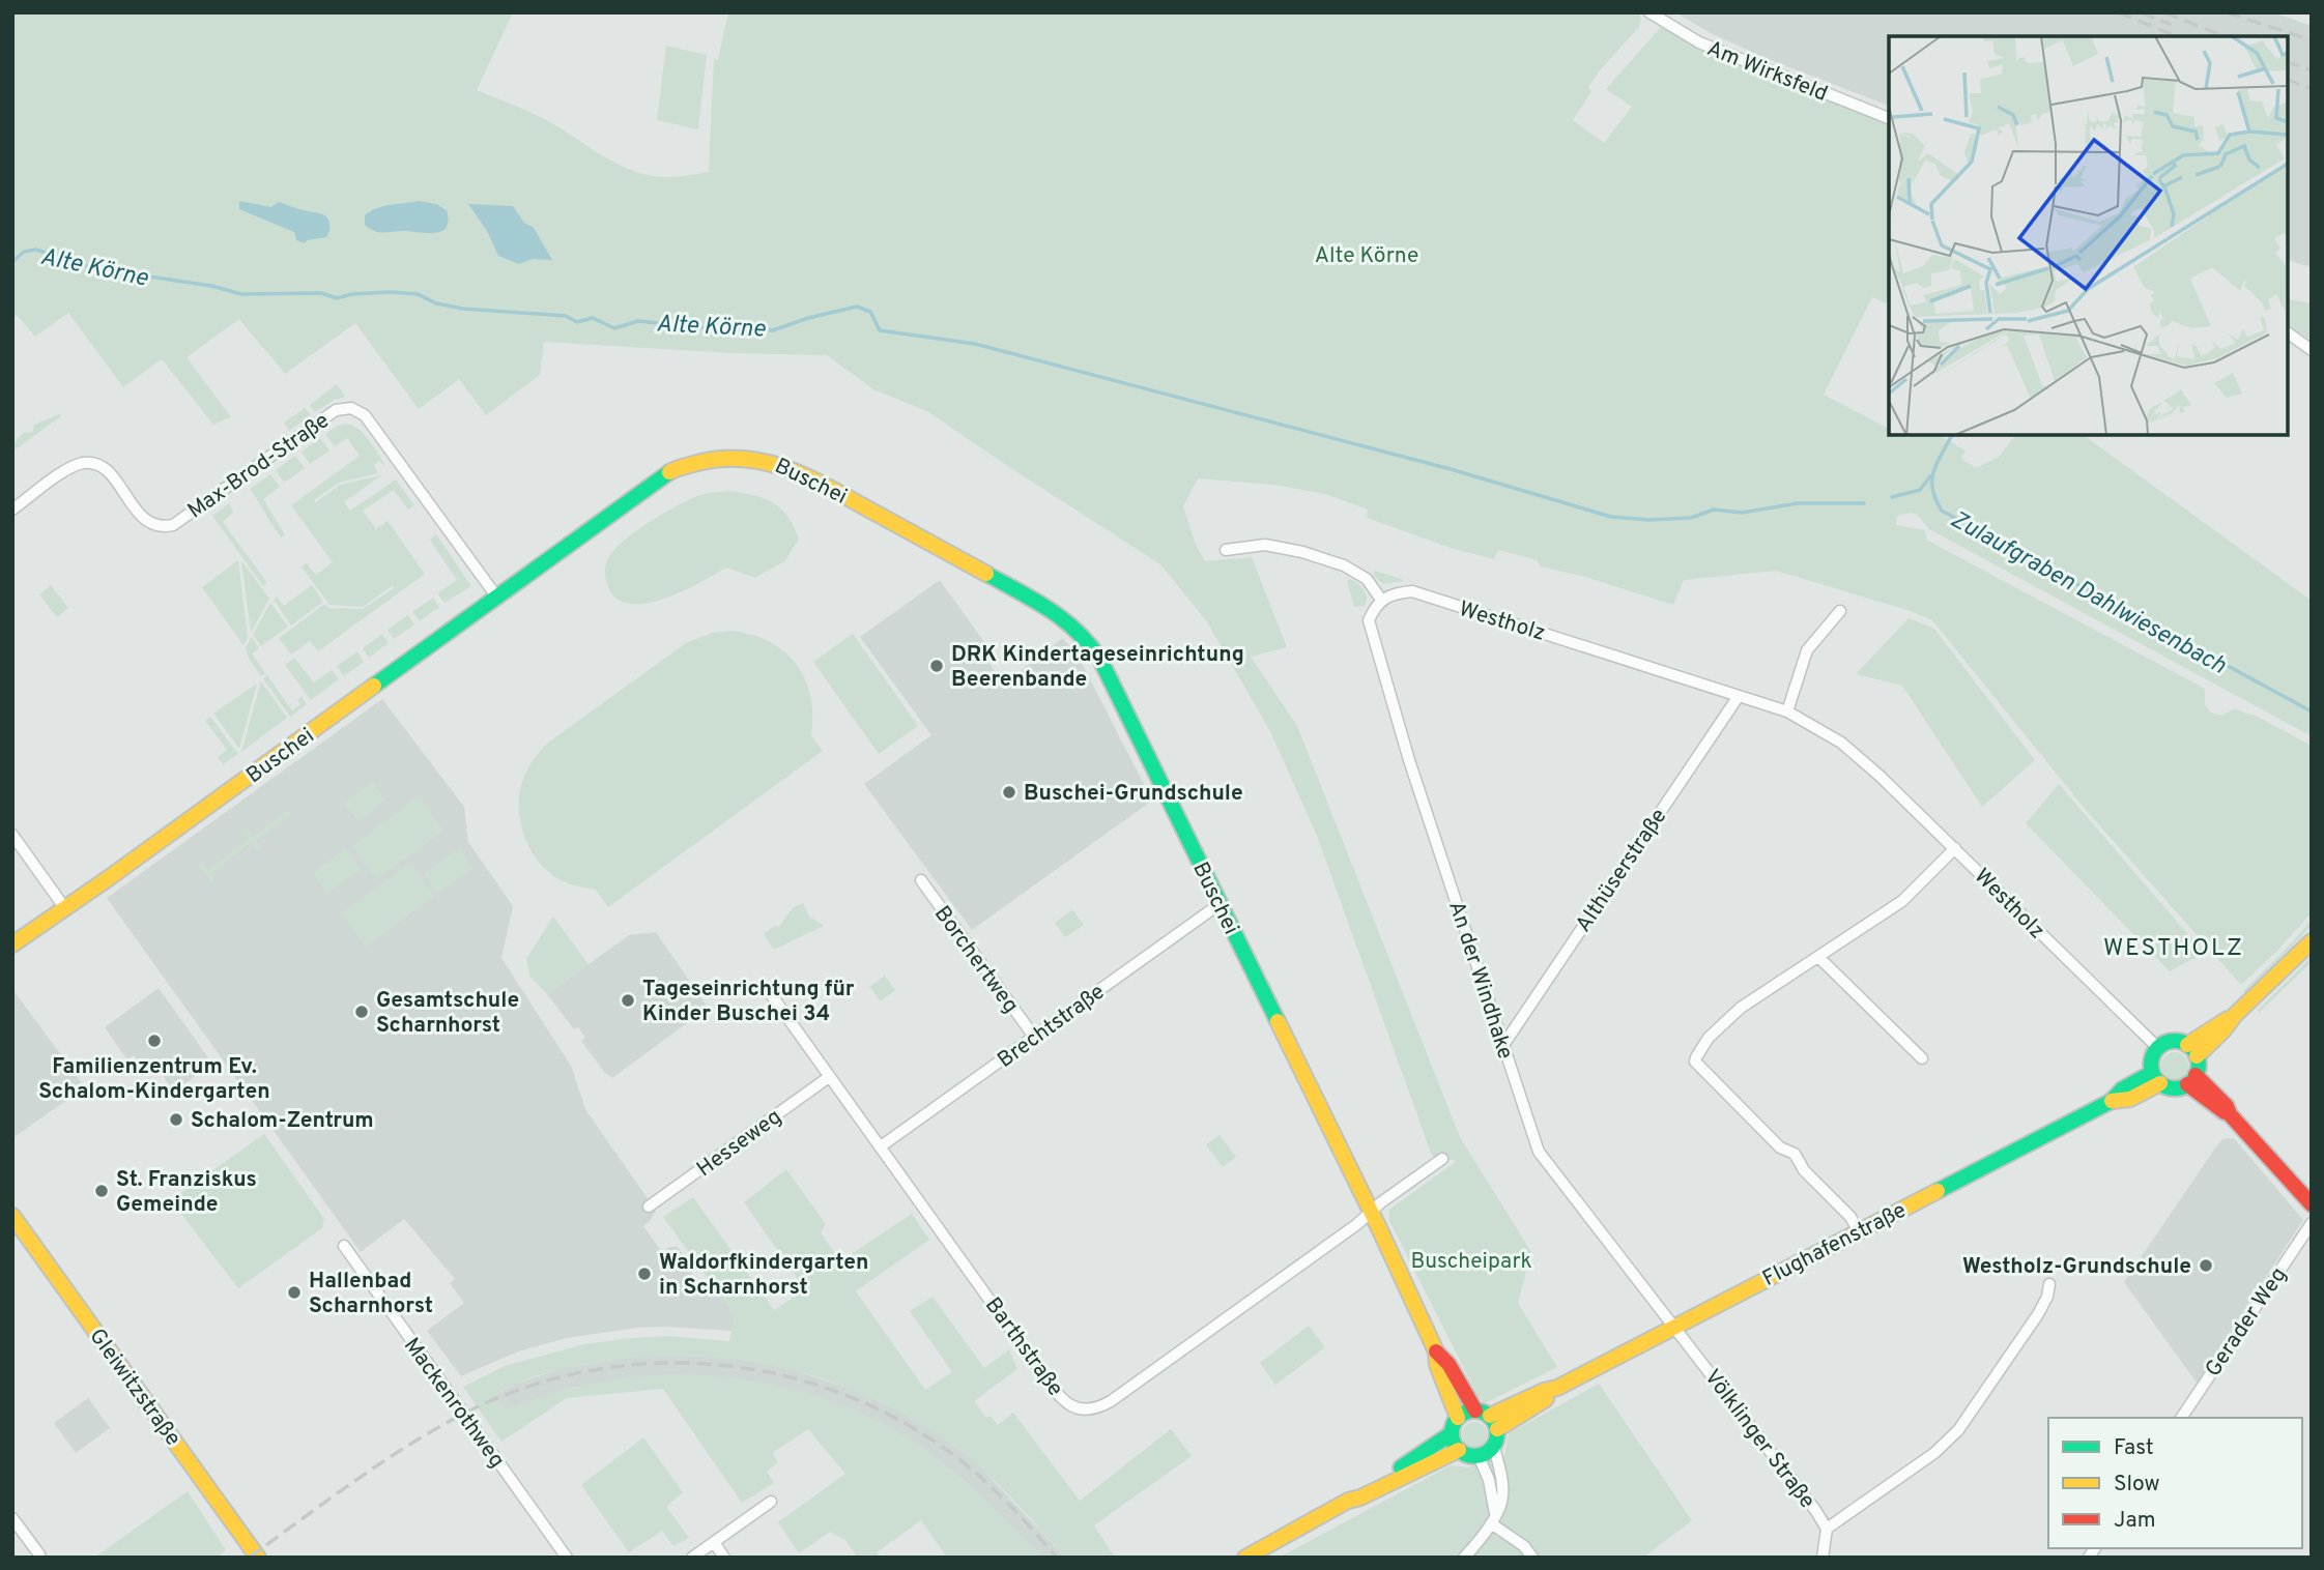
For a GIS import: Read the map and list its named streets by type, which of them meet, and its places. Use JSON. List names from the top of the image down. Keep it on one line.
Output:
{"streets":{"street":["Am Wirksfeld","Max-Brod-Straße","Buschei","Westholz","Althüserstraße","Borchertweg","An der Windhake","Brechtstraße","Hesseweg","Flughafenstraße","Gerader Weg","Barthstraße","Gleiwitzstraße","Mackenrothweg","Völklinger Straße"]},"crossings":[["Max-Brod-Straße","Buschei"],["Buschei","Brechtstraße"],["Buschei","Flughafenstraße"],["Buschei","Barthstraße"],["Westholz","Althüserstraße"],["Westholz","An der Windhake"],["Westholz","Flughafenstraße"],["Althüserstraße","An der Windhake"],["Borchertweg","Brechtstraße"],["An der Windhake","Flughafenstraße"],["An der Windhake","Völklinger Straße"],["Brechtstraße","Barthstraße"],["Hesseweg","Barthstraße"],["Flughafenstraße","Völklinger Straße"]],"districts":["WESTHOLZ"],"water":["Alte Körne","Zulaufgraben Dahlwiesenbach"],"parks":["Alte Körne","Buscheipark"],"places":["DRK Kindertageseinrichtung Beerenbande","Buschei-Grundschule","Tageseinrichtung für Kinder Buschei 34","Gesamtschule Scharnhorst","Familienzentrum Ev. Schalom-Kindergarten","Schalom-Zentrum","St. Franziskus Gemeinde","Westholz-Grundschule","Waldorfkindergarten in Scharnhorst","Hallenbad Scharnhorst"],"legend":["Fast","Slow","Jam"]}
